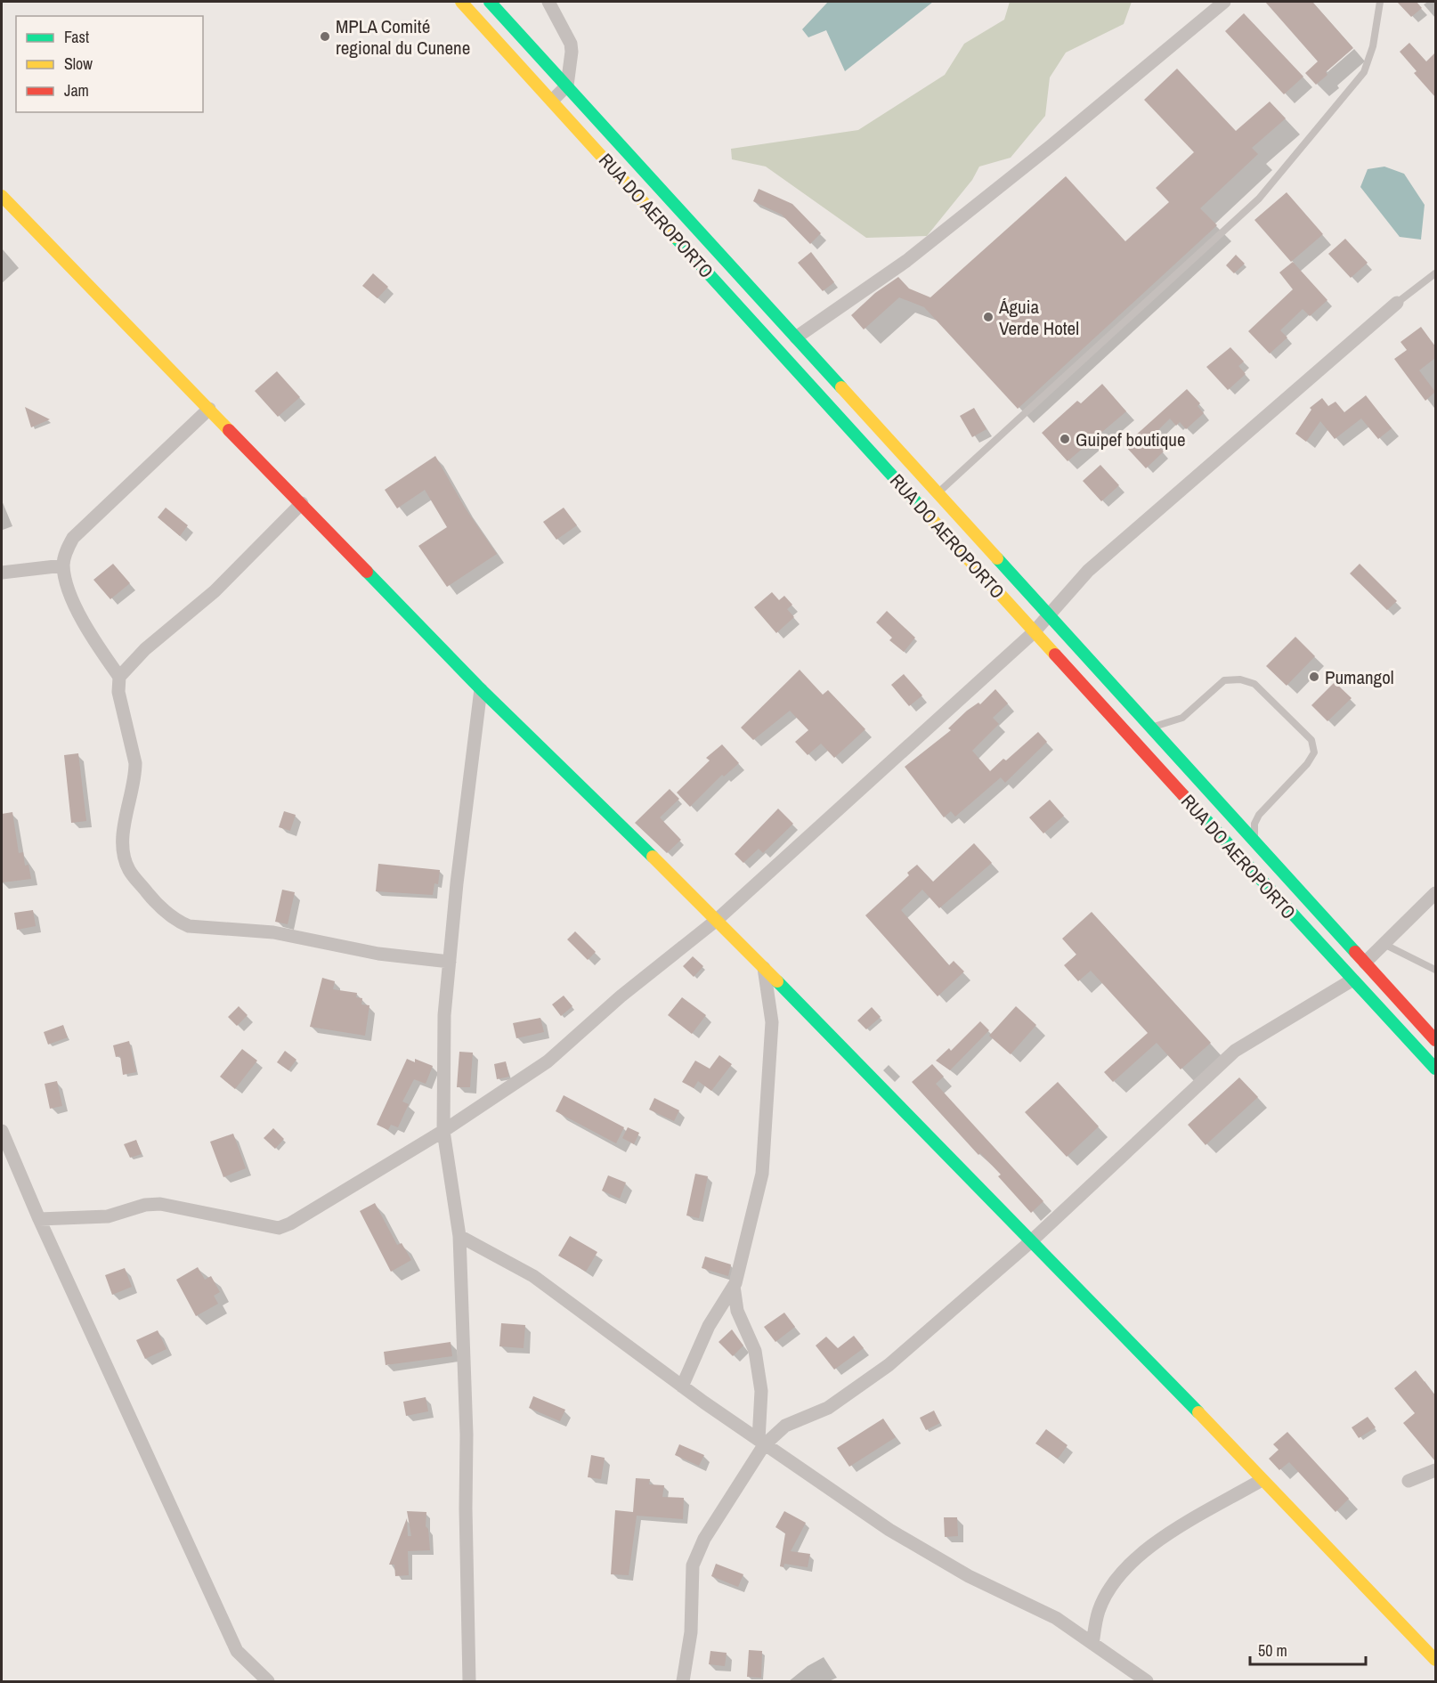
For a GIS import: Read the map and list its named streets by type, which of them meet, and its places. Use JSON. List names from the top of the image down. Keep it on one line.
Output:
{"streets":{"main road":["RUA DO AEROPORTO"]},"places":["MPLA Comité regional du Cunene","Águia Verde Hotel","Guipef boutique","Pumangol"],"legend":["Fast","Slow","Jam"],"scale_bar":"50 m"}
